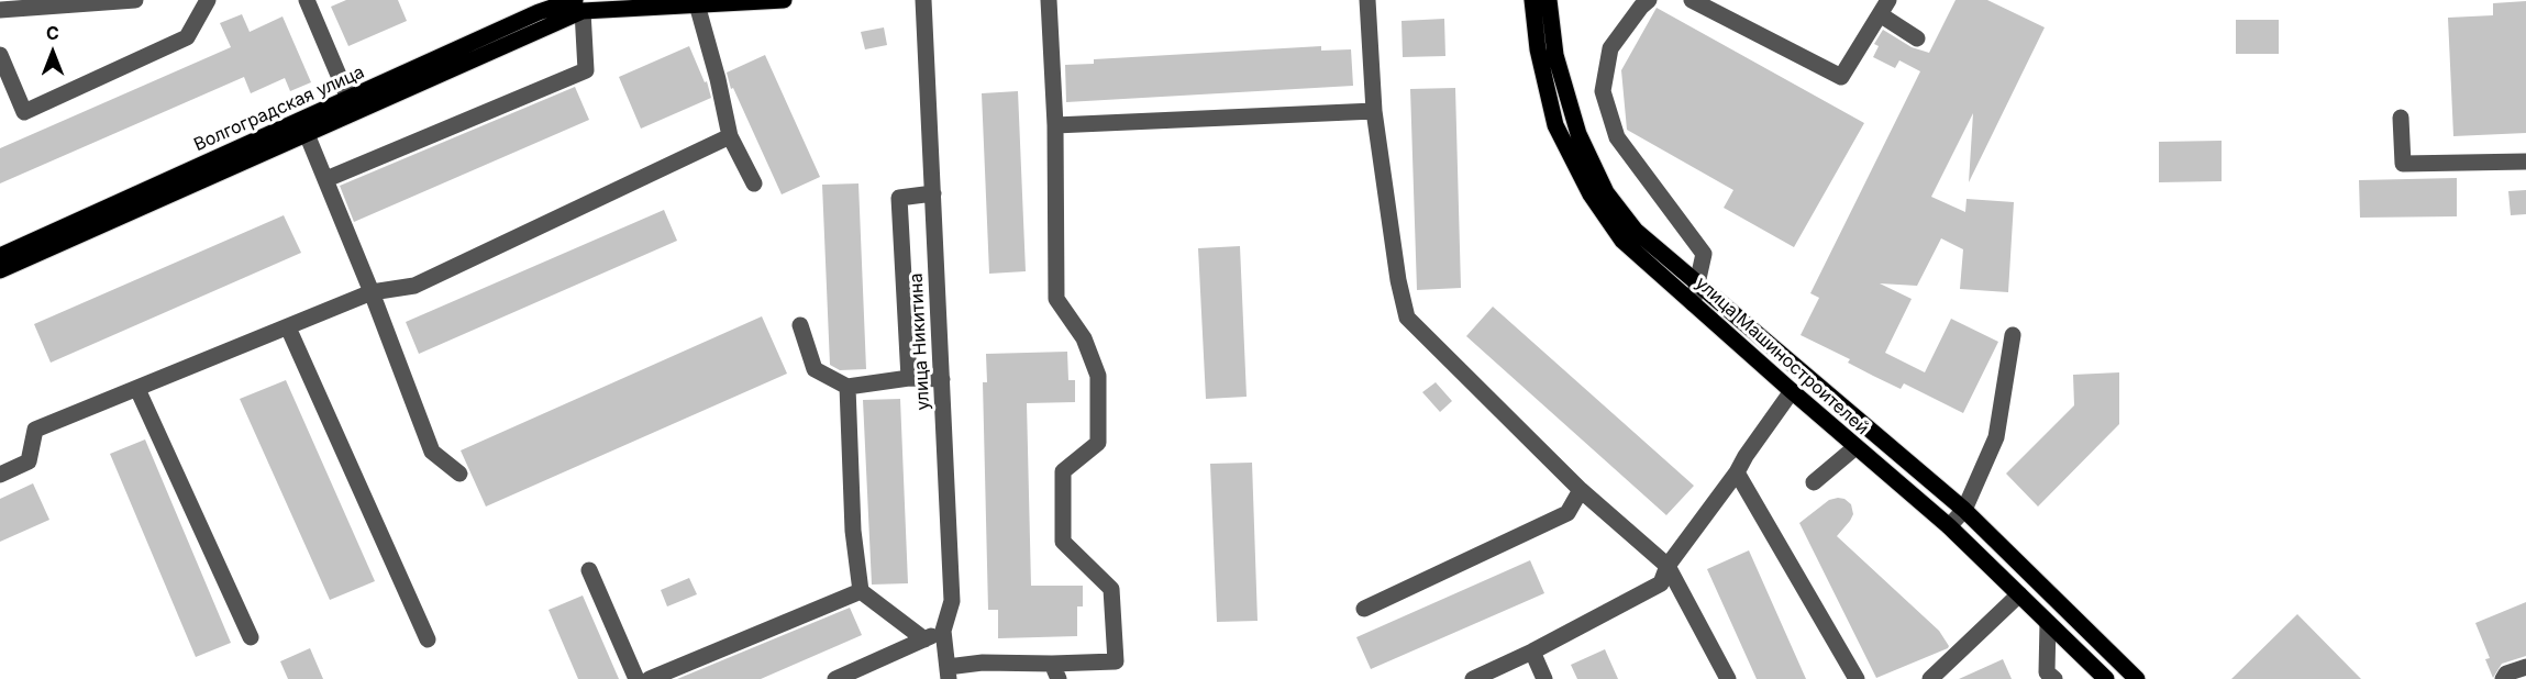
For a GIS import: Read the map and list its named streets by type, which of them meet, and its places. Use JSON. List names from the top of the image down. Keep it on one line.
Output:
{"streets":{"main road":["Волгоградская улица","улица Машиностроителей"],"street":["улица Никитина"]},"north":"top"}
